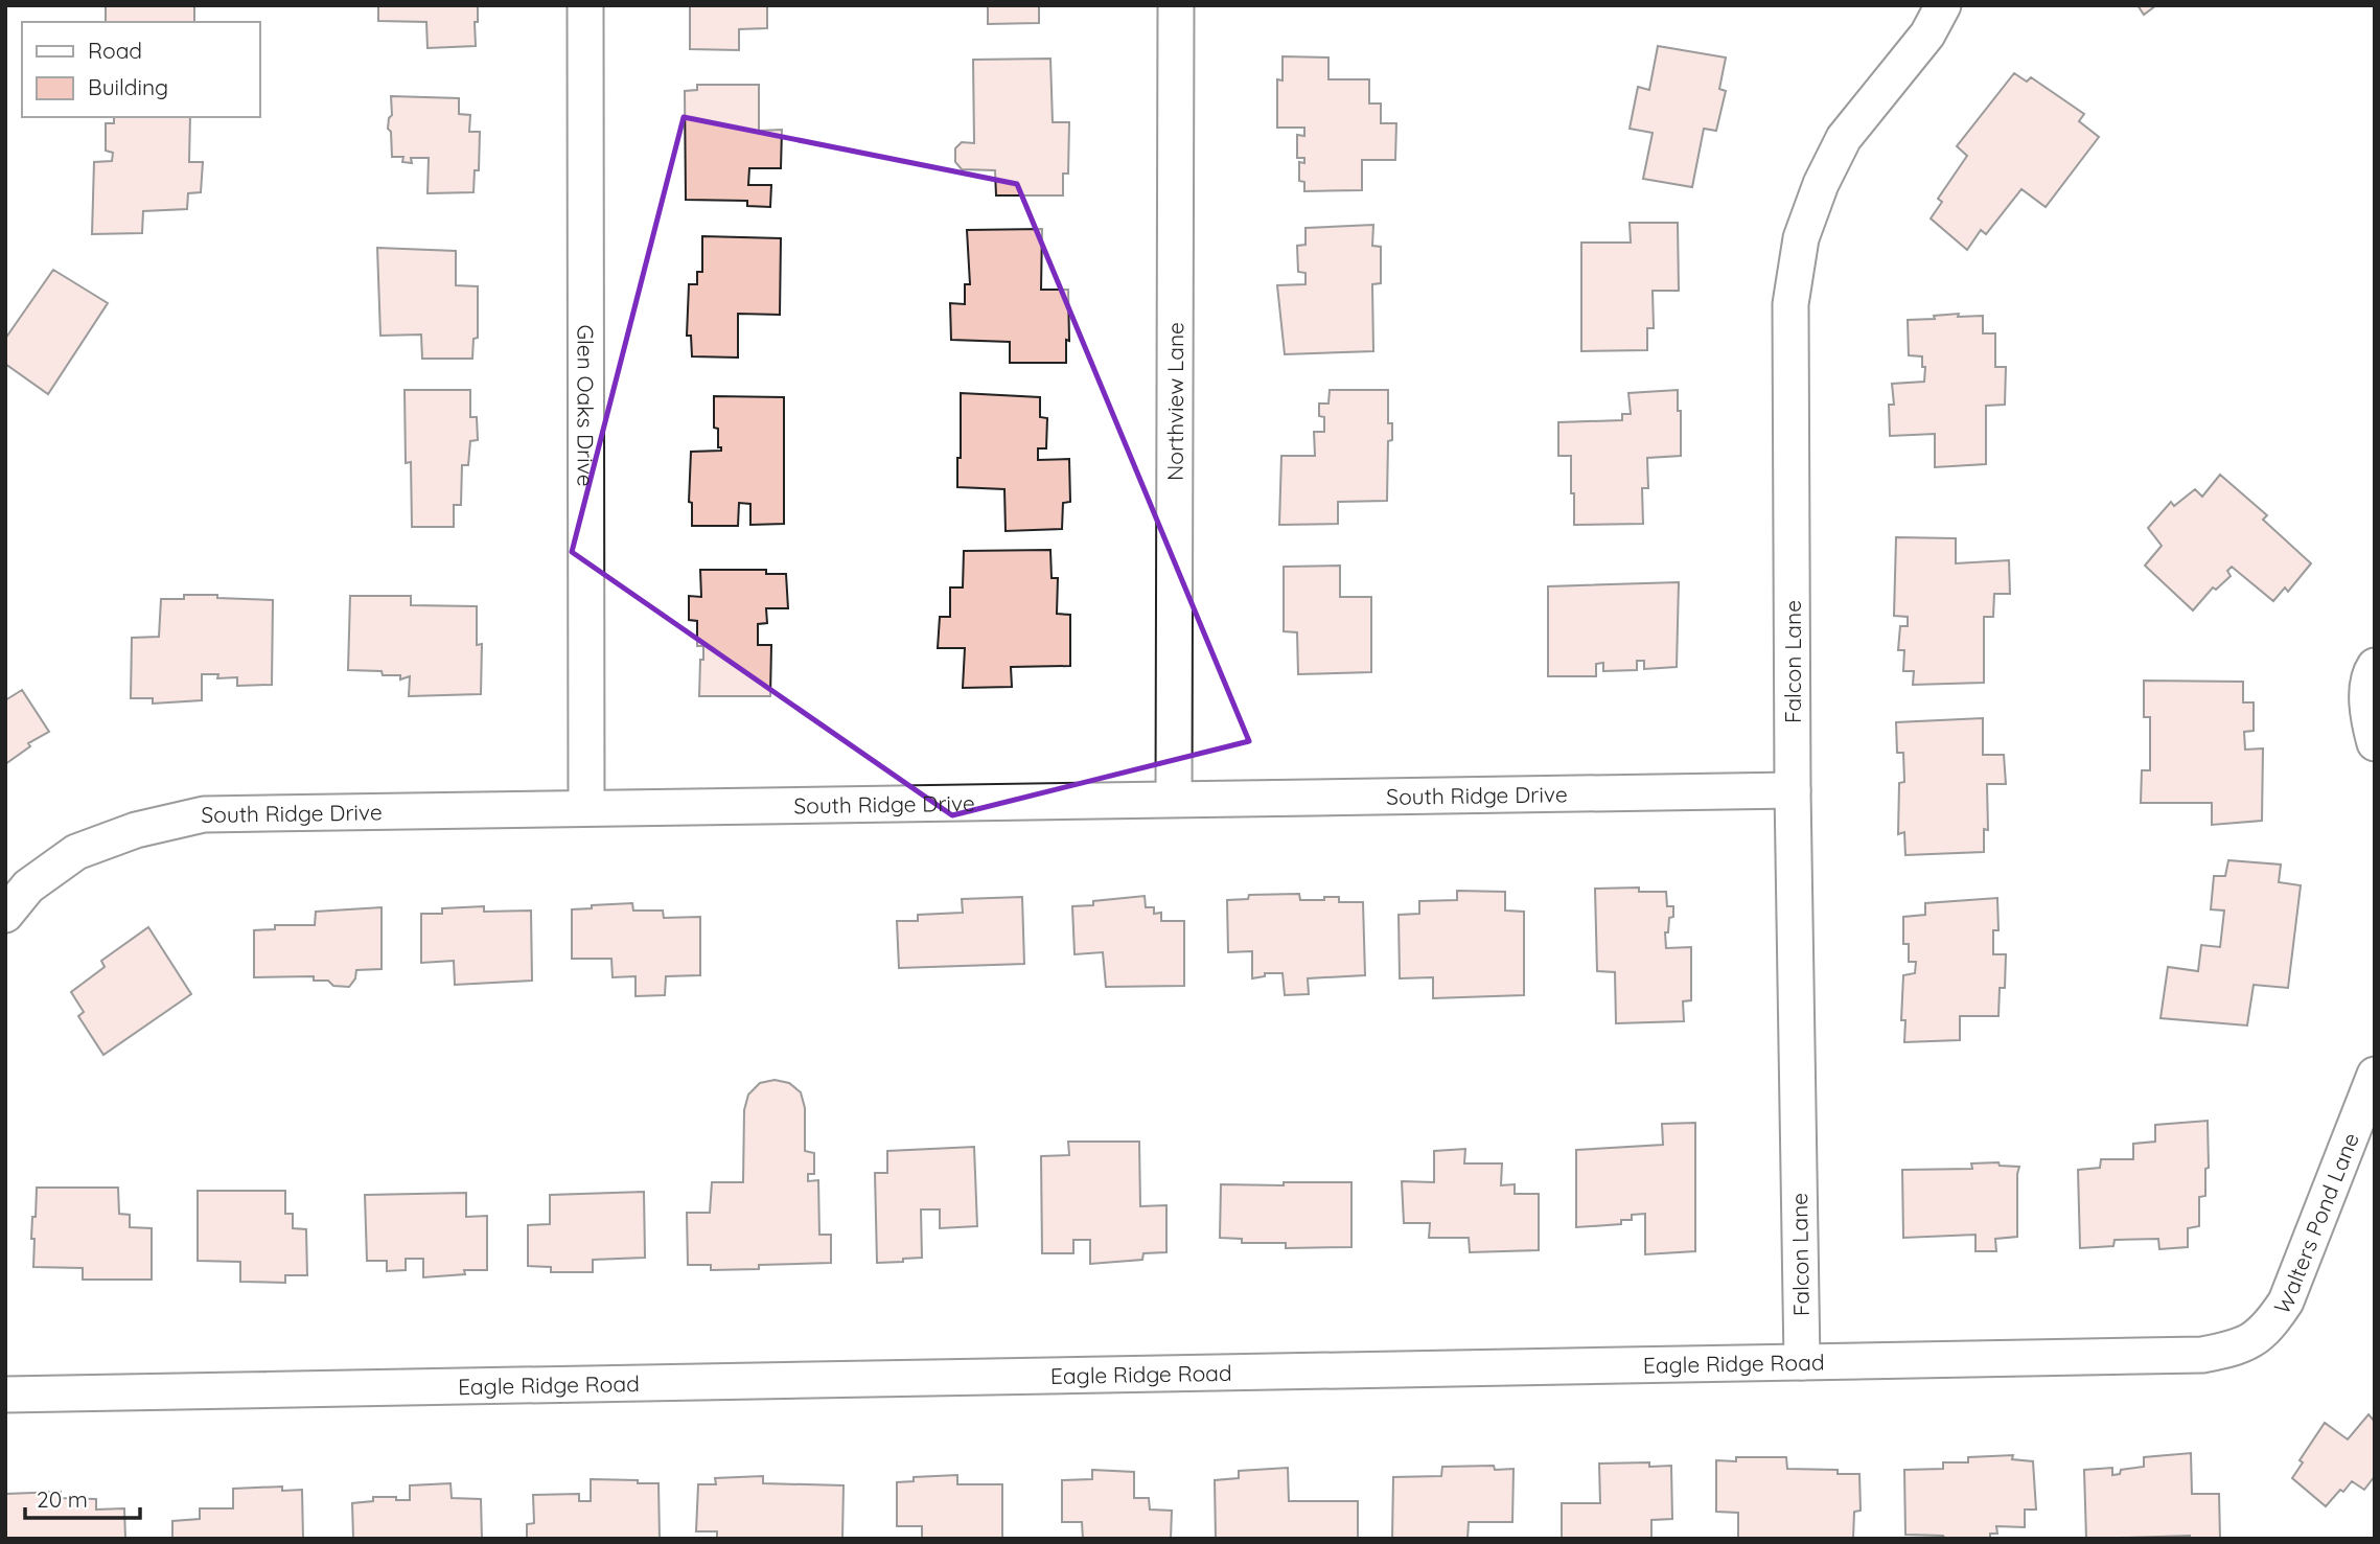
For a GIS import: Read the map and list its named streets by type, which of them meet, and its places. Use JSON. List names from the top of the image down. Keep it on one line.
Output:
{"streets":{"street":["Northview Lane","Glen Oaks Drive","Falcon Lane","South Ridge Drive","Walters Pond Lane","Eagle Ridge Road"]},"crossings":[["Northview Lane","South Ridge Drive"],["Glen Oaks Drive","South Ridge Drive"],["Falcon Lane","South Ridge Drive"],["Falcon Lane","Eagle Ridge Road"],["Walters Pond Lane","Eagle Ridge Road"]],"legend":["Road","Building"],"scale_bar":"20 m"}
